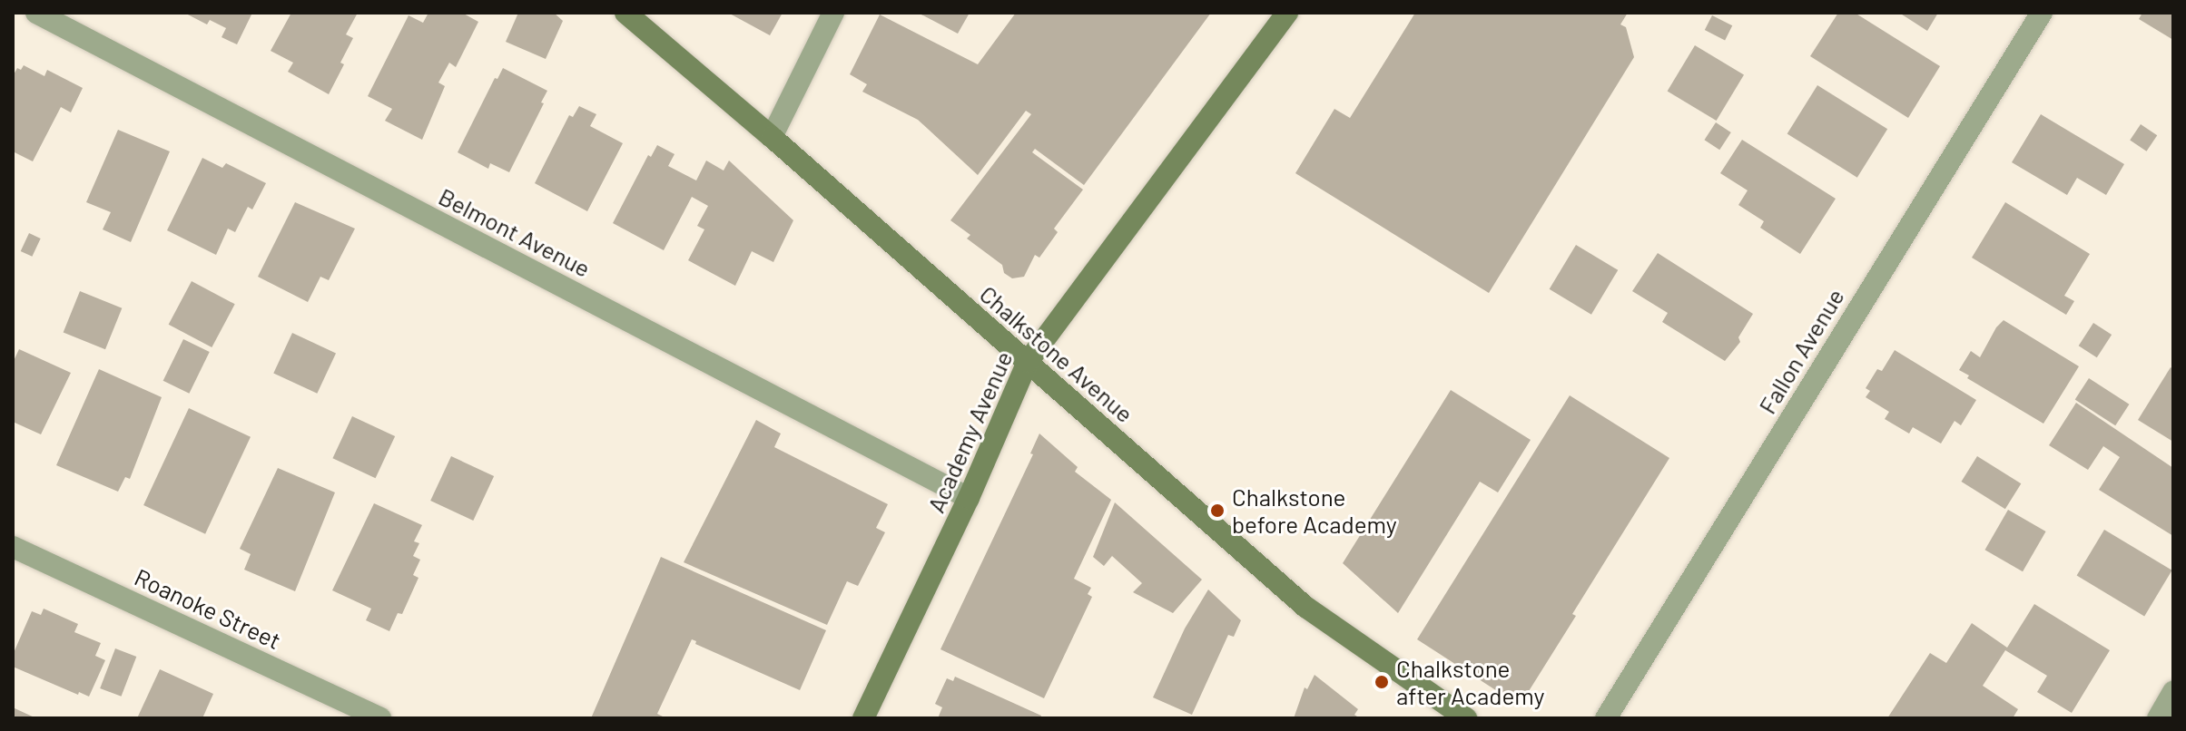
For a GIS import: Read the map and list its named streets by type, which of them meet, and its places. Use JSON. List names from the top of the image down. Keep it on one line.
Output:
{"streets":{"main road":["Chalkstone Avenue","Academy Avenue"],"street":["Belmont Avenue","Fallon Avenue","Roanoke Street"]},"crossings":[["Belmont Avenue","Academy Avenue"],["Chalkstone Avenue","Academy Avenue"]],"places":["Chalkstone before Academy","Chalkstone after Academy"]}
